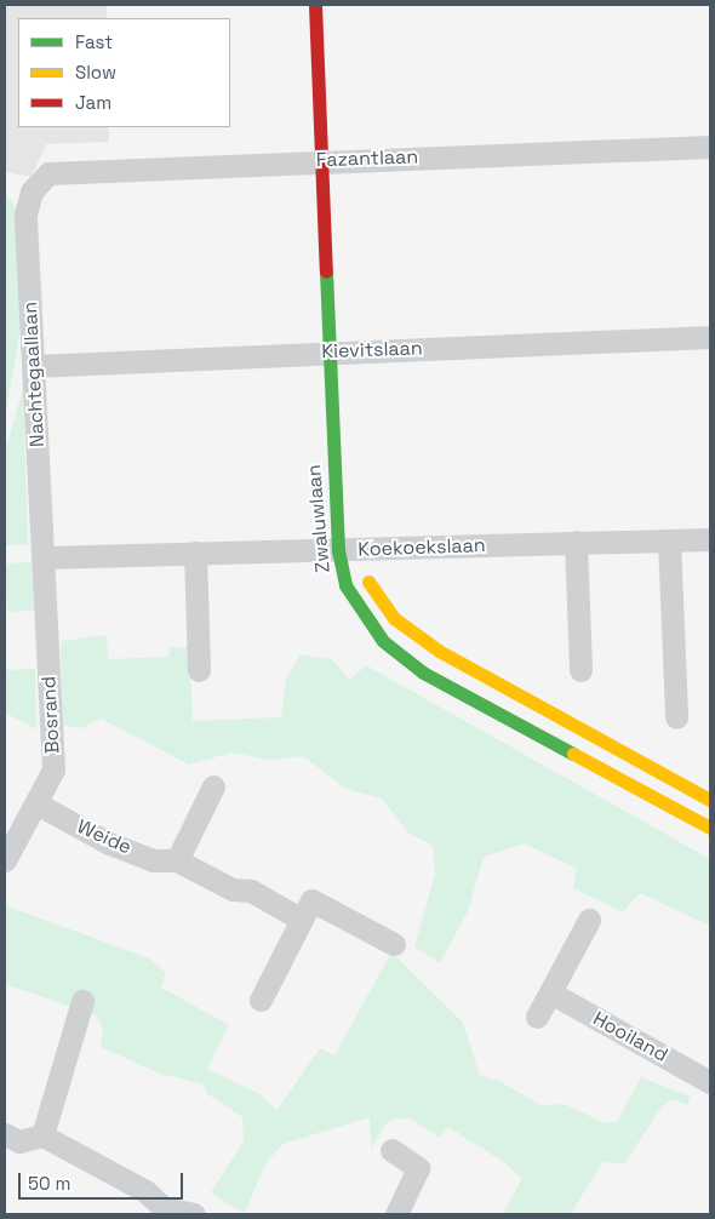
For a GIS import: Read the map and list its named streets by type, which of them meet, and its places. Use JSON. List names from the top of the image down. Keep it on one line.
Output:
{"streets":{"main road":["Zwaluwlaan"],"street":["Fazantlaan","Kievitslaan","Nachtegaallaan","Koekoekslaan","Bosrand","Weide","Hooiland"]},"crossings":[["Fazantlaan","Nachtegaallaan"],["Fazantlaan","Zwaluwlaan"],["Kievitslaan","Nachtegaallaan"],["Kievitslaan","Zwaluwlaan"],["Nachtegaallaan","Koekoekslaan"],["Nachtegaallaan","Bosrand"],["Zwaluwlaan","Koekoekslaan"],["Koekoekslaan","Bosrand"],["Bosrand","Weide"]],"legend":["Fast","Slow","Jam"],"scale_bar":"50 m"}
